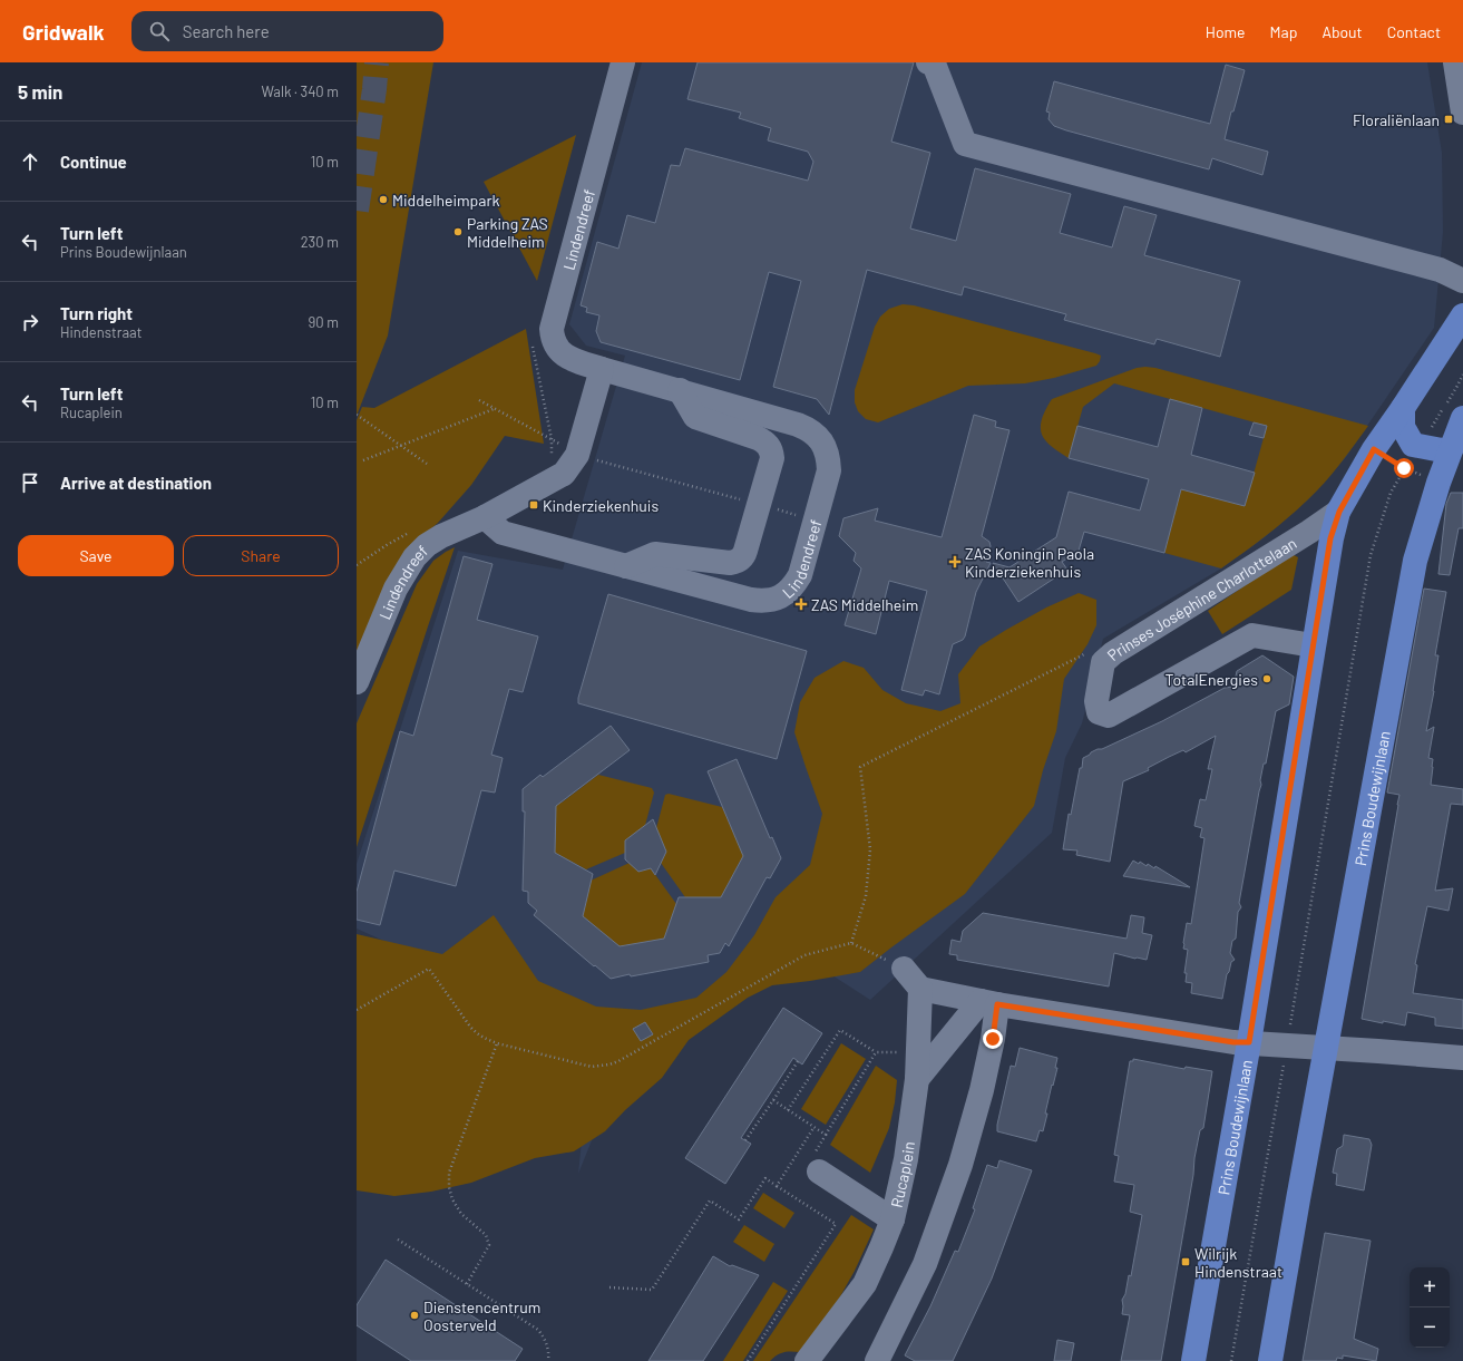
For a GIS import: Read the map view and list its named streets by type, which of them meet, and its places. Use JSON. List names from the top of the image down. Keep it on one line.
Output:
{"streets":{"main road":["Prins Boudewijnlaan"],"street":["Lindendreef","Prinses Joséphine Charlottelaan","Rucaplein"]},"crossings":[["Prinses Joséphine Charlottelaan","Prins Boudewijnlaan"]],"places":{"transit":["Floraliënlaan","Kinderziekenhuis","Wilrijk Hindenstraat"],"other":["Middelheimpark","Parking ZAS Middelheim","TotalEnergies","Dienstencentrum Oosterveld"],"health":["ZAS Koningin Paola Kinderziekenhuis","ZAS Middelheim"]},"page":{"header":"Gridwalk","search":"Search here","nav":["Home","Map","About","Contact"],"heading":["5 min","Walk · 340 m"],"list":[["Continue","10 m"],["Turn left","Prins Boudewijnlaan","230 m"],["Turn right","Hindenstraat","90 m"],["Turn left","Rucaplein","10 m"],"Arrive at destination"],"buttons":["Save","Share"],"map_buttons":["+","−"]}}
